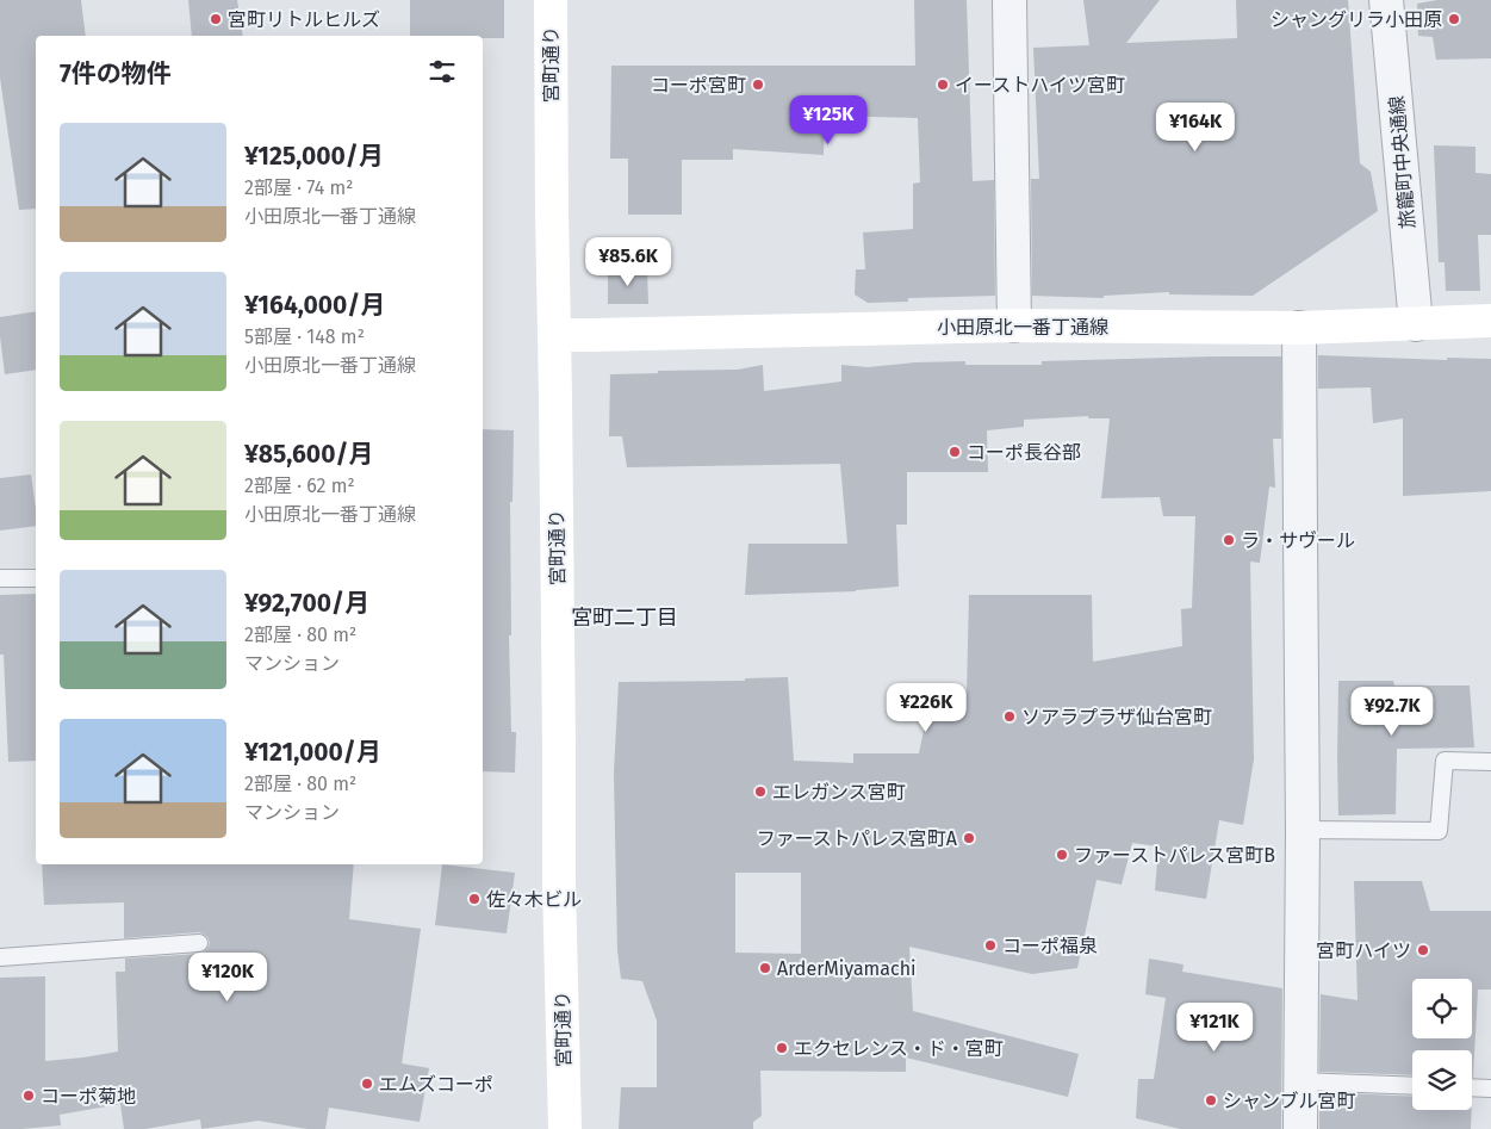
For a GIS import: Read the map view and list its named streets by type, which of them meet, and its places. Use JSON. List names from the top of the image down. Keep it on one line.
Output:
{"streets":{"street":["宮町通り","旅籠町中央通線","小田原北一番丁通線"]},"crossings":[["宮町通り","小田原北一番丁通線"],["旅籠町中央通線","小田原北一番丁通線"]],"districts":["宮町二丁目"],"places":["宮町リトルヒルズ","シャングリラ小田原","コーポ宮町","イーストハイツ宮町","コーポ長谷部","ラ・サヴール","ソアラプラザ仙台宮町","エレガンス宮町","ファーストパレス宮町A","ファーストパレス宮町B","佐々木ビル","コーポ福泉","宮町ハイツ","ArderMiyamachi","エクセレンス・ド・宮町","エムズコーポ","コーポ菊地","シャンブル宮町"],"page":{"heading":"7件の物件","price":["¥125K","¥164K","¥85.6K","¥226K","¥92.7K","¥120K","¥121K"],"list":[{"name":"¥125,000/月","note":"2部屋 · 74 m² · 小田原北一番丁通線"},{"name":"¥164,000/月","note":"5部屋 · 148 m² · 小田原北一番丁通線"},{"name":"¥85,600/月","note":"2部屋 · 62 m² · 小田原北一番丁通線"},{"name":"¥92,700/月","note":"2部屋 · 80 m² · マンション"},{"name":"¥121,000/月","note":"2部屋 · 80 m² · マンション"}]}}
